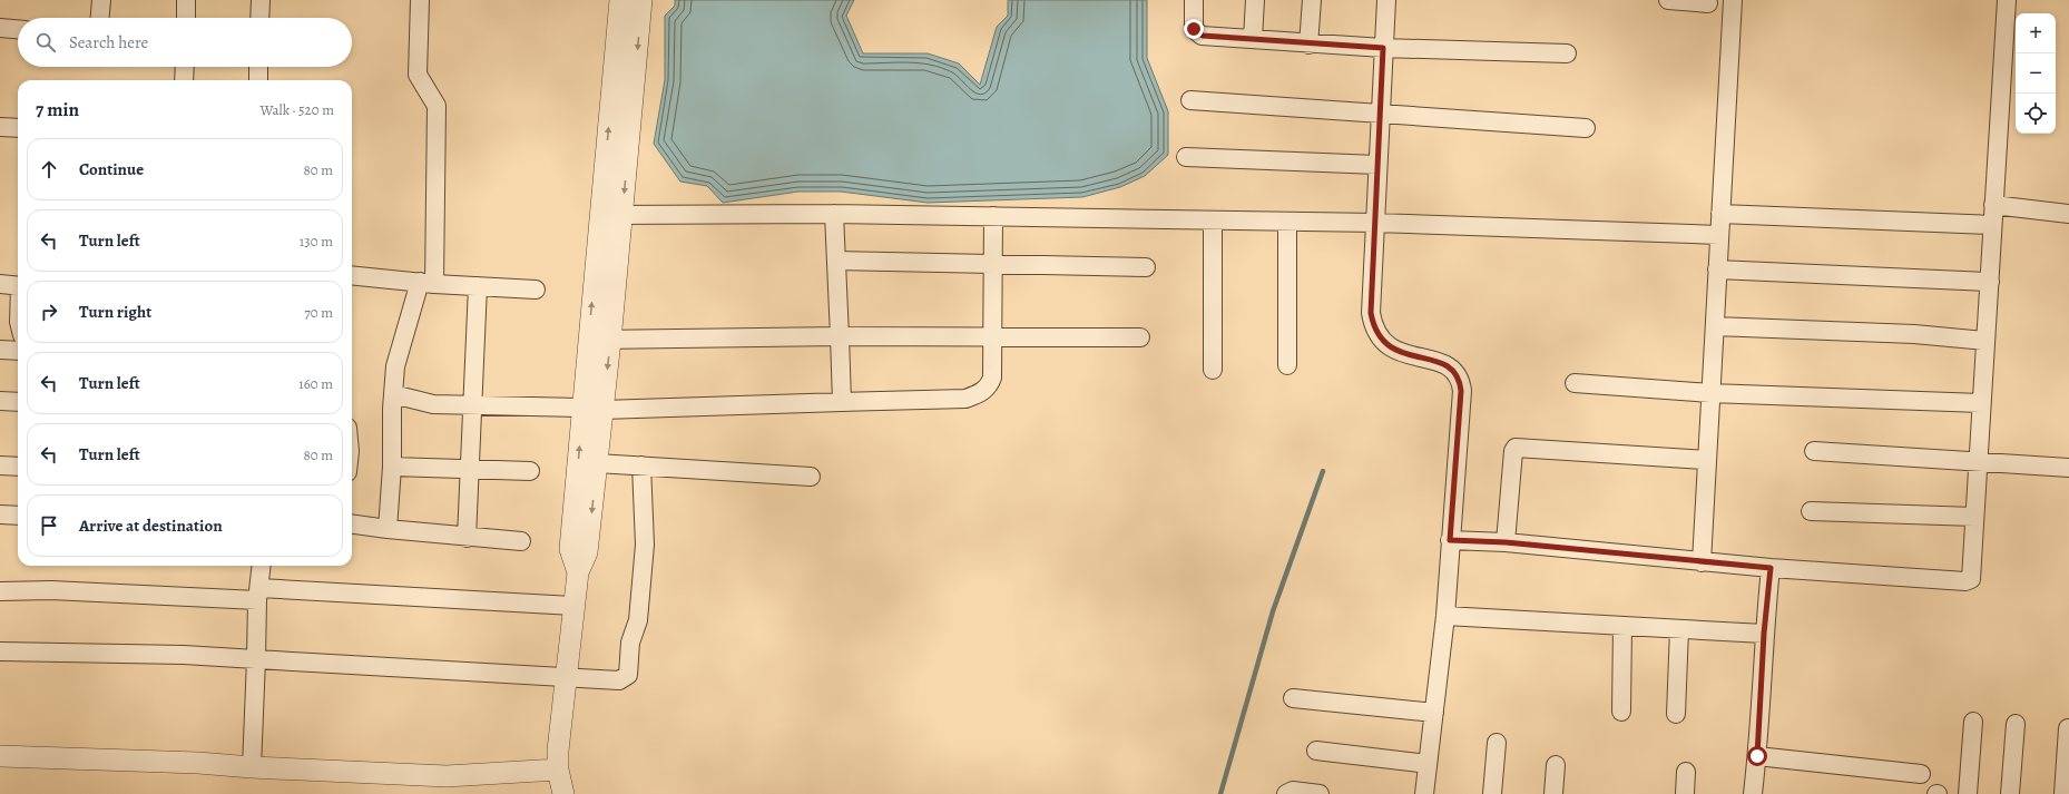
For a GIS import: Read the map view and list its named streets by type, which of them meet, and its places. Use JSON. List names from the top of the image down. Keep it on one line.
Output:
{"page":{"map_buttons":["+","−"],"search":"Search here","heading":["7 min","Walk · 520 m"],"list":[["Continue","80 m"],["Turn left","130 m"],["Turn right","70 m"],["Turn left","160 m"],["Turn left","80 m"],"Arrive at destination"]}}
